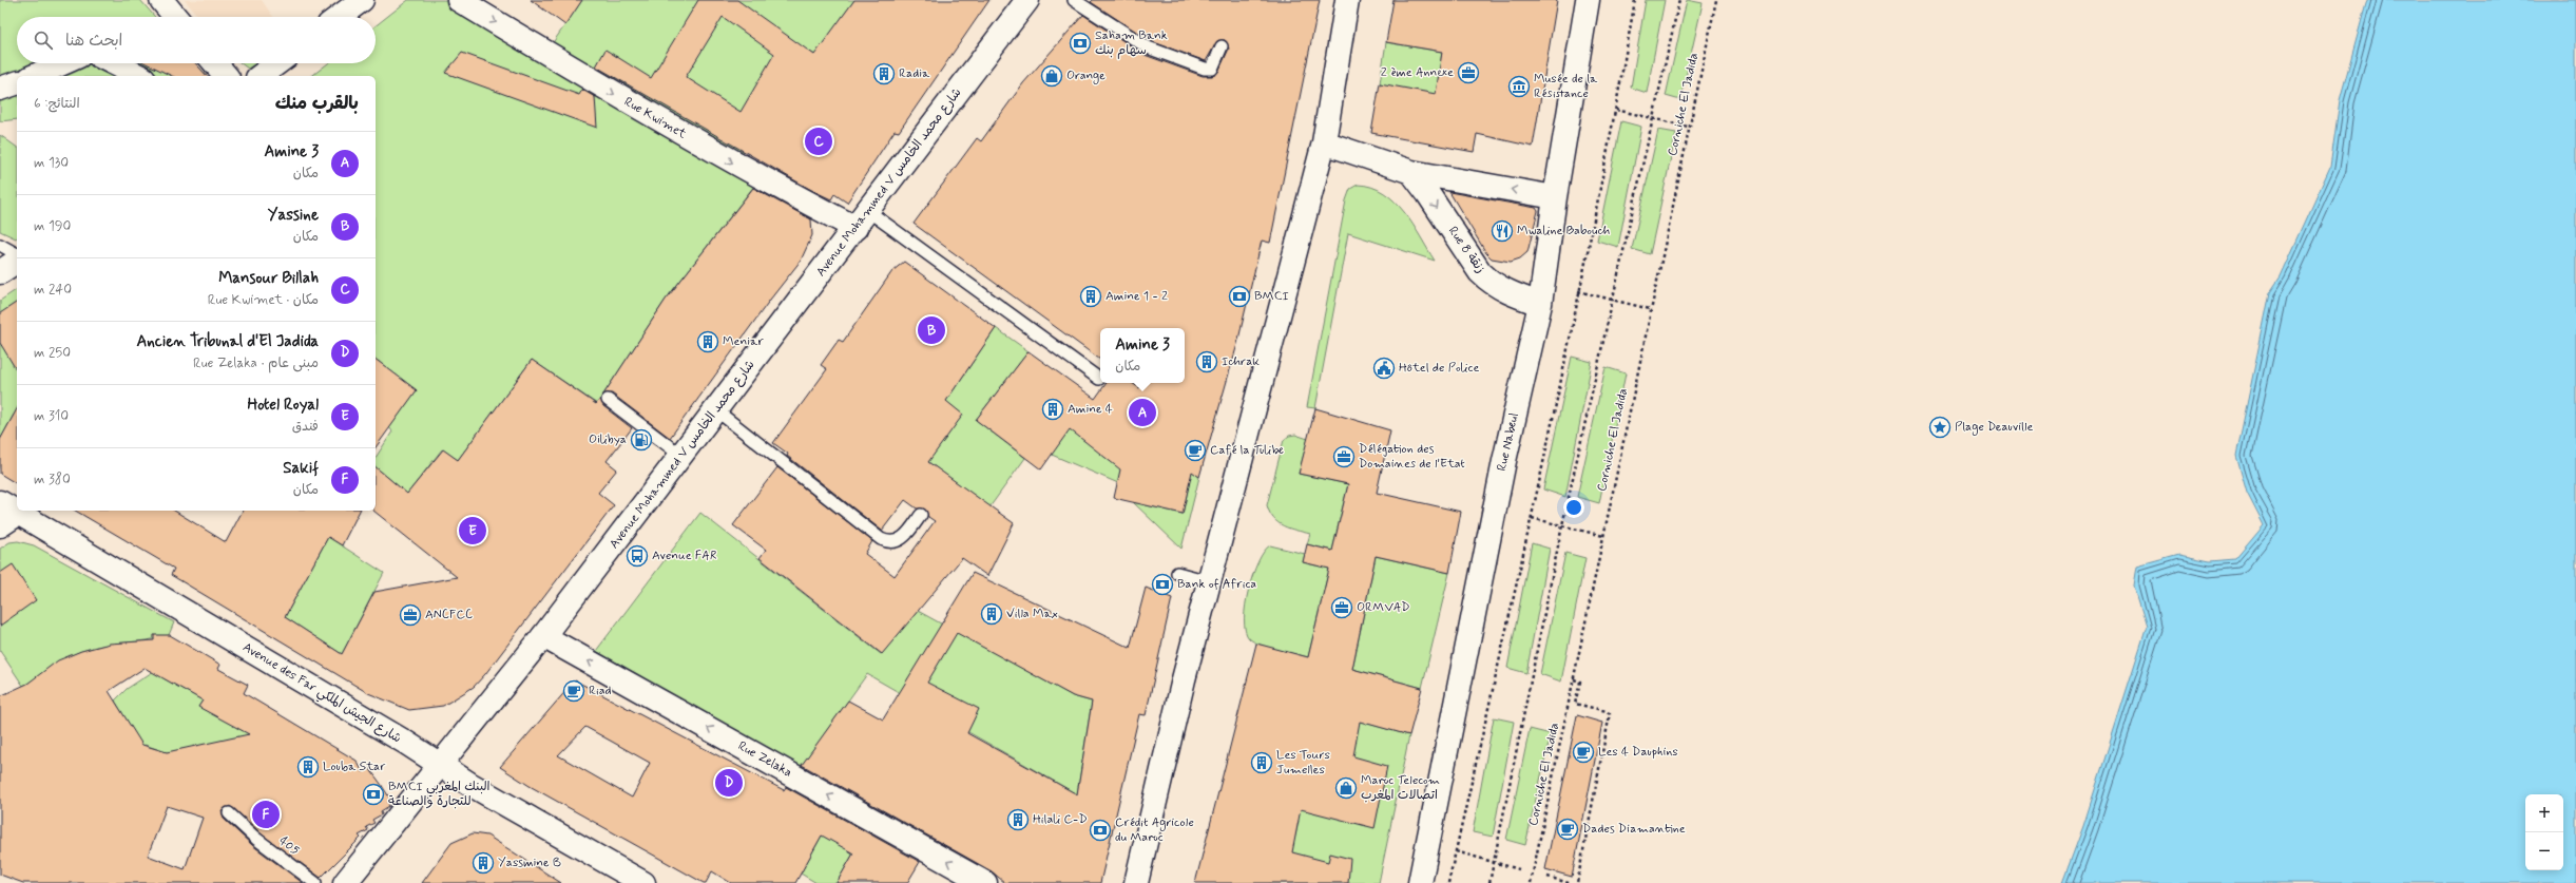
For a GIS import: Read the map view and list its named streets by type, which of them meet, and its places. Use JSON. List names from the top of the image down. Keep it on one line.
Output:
{"streets":{"street":["Rue Kwimet","Avenue Mohammed V شارع محمد الخامس","Rue 8 زنقة","Rue Nabeul","Avenue des Far شارع الجيش الملكي","Rue Zelaka"],"lane":["405"],"path":["Corniche El Jadida"]},"crossings":[["Rue Kwimet","Avenue Mohammed V شارع محمد الخامس"],["Avenue Mohammed V شارع محمد الخامس","Avenue des Far شارع الجيش الملكي"],["Avenue Mohammed V شارع محمد الخامس","Rue Zelaka"],["Rue 8 زنقة","Rue Nabeul"]],"one_way":["Rue Kwimet","Rue 8 زنقة","Rue Zelaka"],"places":{"bank":["Saham Bank سهام بنك","BMCI","Bank of Africa","BMCI البنك المغربي للتجارة والصناعة","Crédit Agricole du Maroc"],"office":["2 ème Annexe","Délégation des Domaines de l'Etat","ORMVAD","ANCFCC"],"building":["Radia","Amine 1 - 2","Meniar","Ichrak","Amine 4","Villa Max","Les Tours Jumelles","Louba Star","Hilali C-D","Yassmine B"],"shop":["Orange","Maroc Telecom اتصالات المغرب"],"museum":["Musée de la Résistance"],"restaurant":["Mwaline Babouch"],"public building":["Hôtel de Police"],"place":["Plage Deauville"],"fuel station":["Oilibya"],"cafe":["Café la Tulibe","Riad","Les 4 Dauphins","Dades Diamantine"],"bus stop":["Avenue FAR"]},"page":{"search":"ابحث هنا","heading":["بالقرب منك","النتائج: 6"],"pins":["C","B","A","E","D","F"],"list":[{"mark":"A","name":"Amine 3","note":"مكان","value":"130 m"},{"mark":"B","name":"Yassine","note":"مكان","value":"190 m"},{"mark":"C","name":"Mansour Billah","note":"مكان · Rue Kwimet","value":"240 m"},{"mark":"D","name":"Ancien Tribunal d'El Jadida","note":"مبنى عام · Rue Zelaka","value":"250 m"},{"mark":"E","name":"Hotel Royal","note":"فندق","value":"310 m"},{"mark":"F","name":"Sakif","note":"مكان","value":"380 m"}],"popup":["Amine 3","مكان"],"map_buttons":["+","−"]}}
